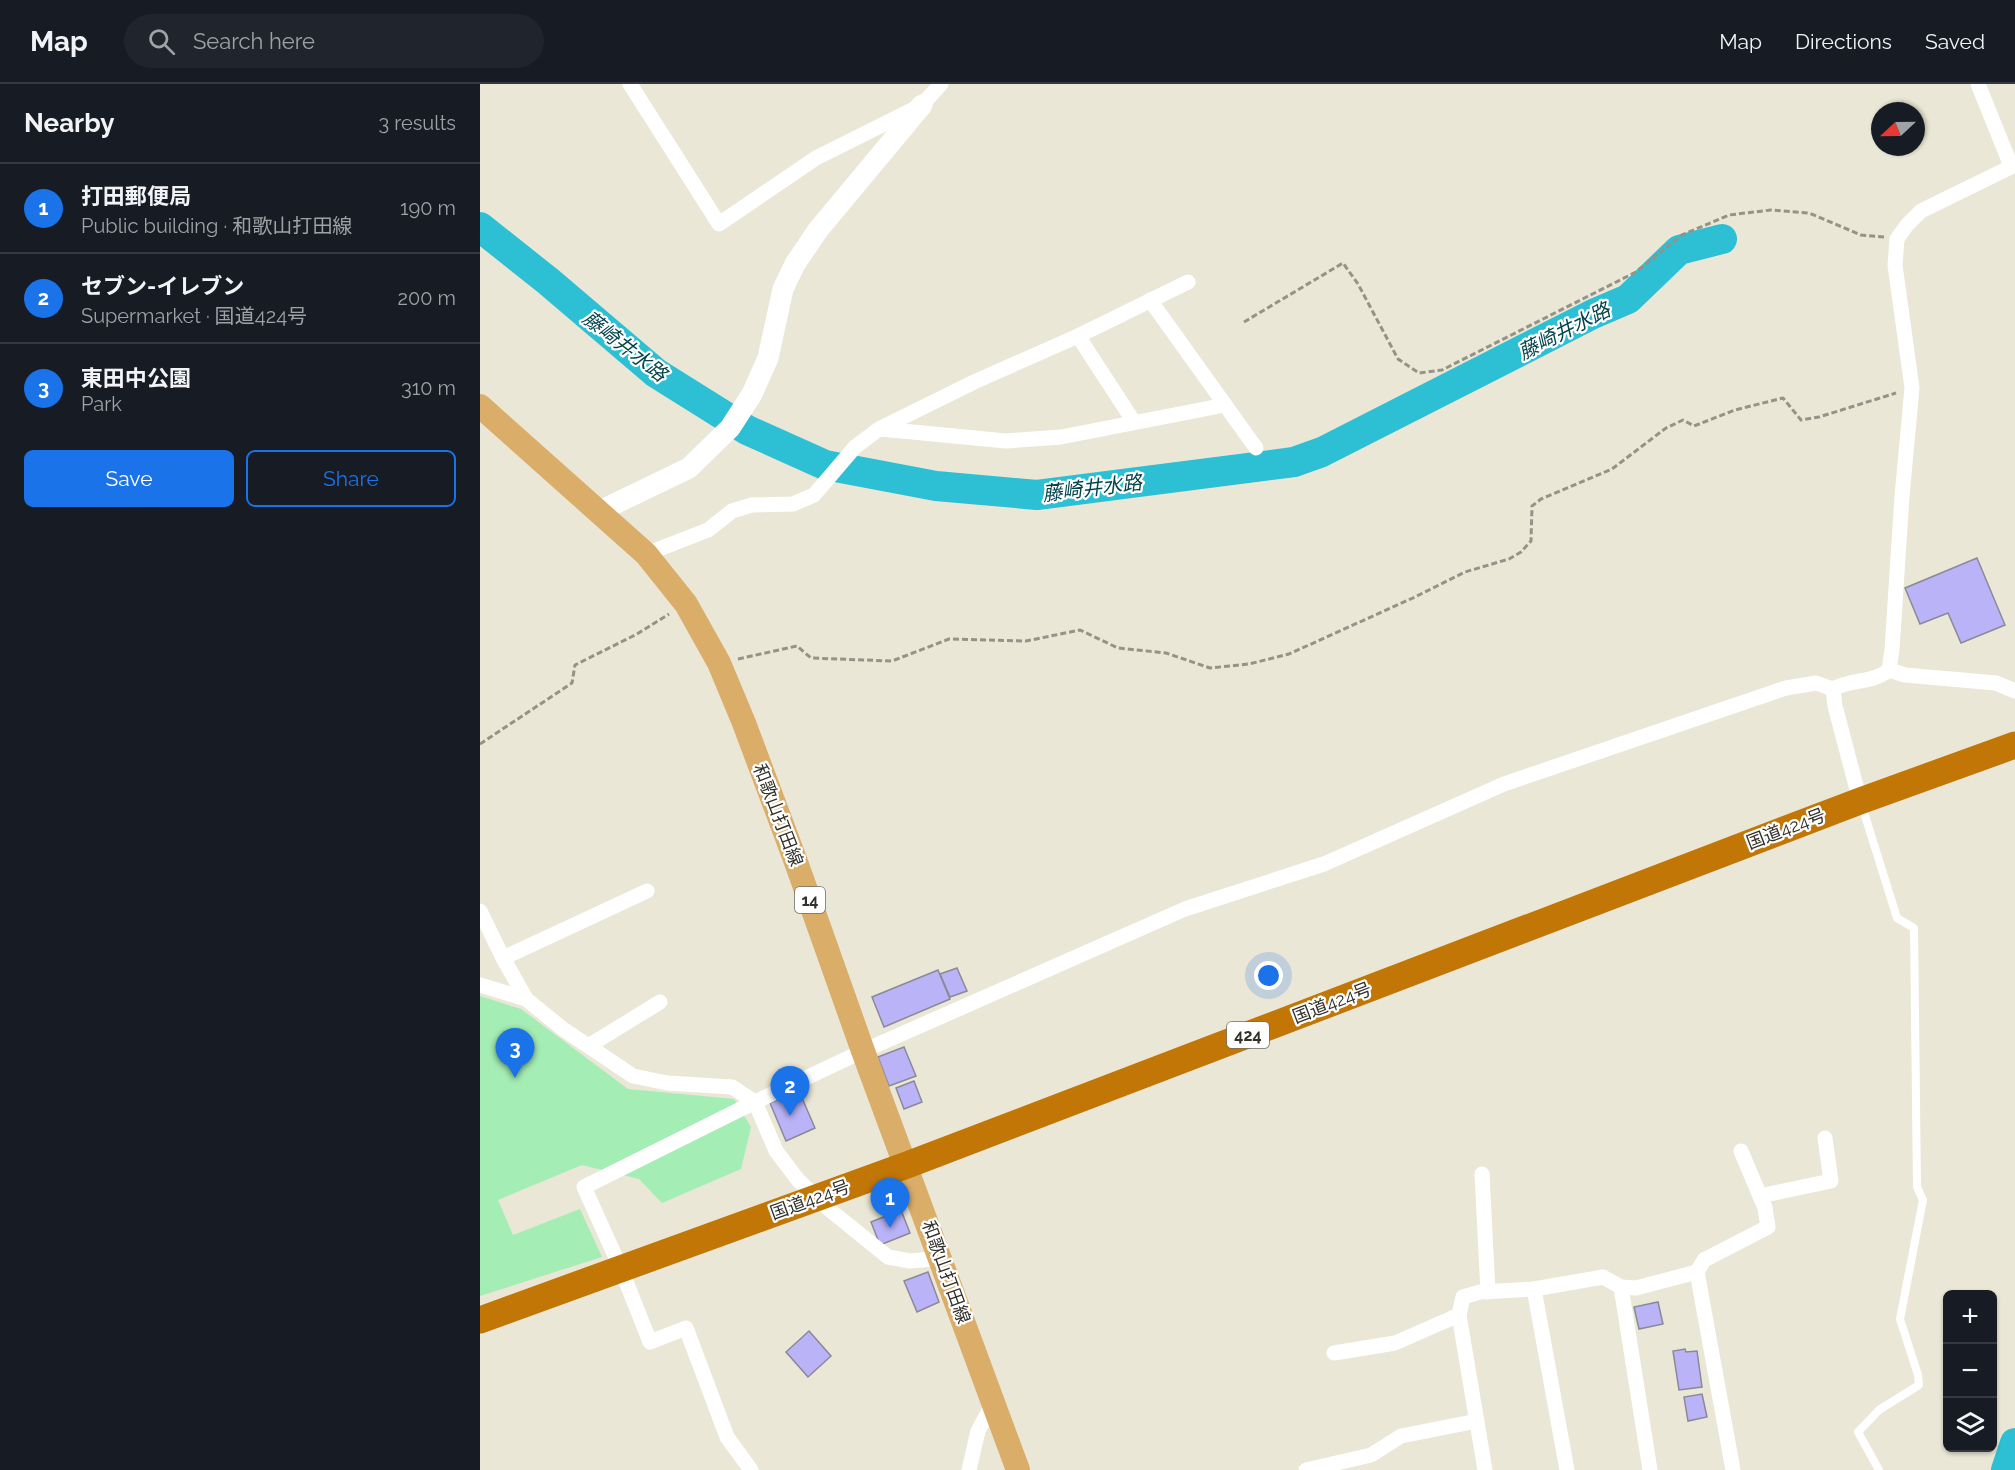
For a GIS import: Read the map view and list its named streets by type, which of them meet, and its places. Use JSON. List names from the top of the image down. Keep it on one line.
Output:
{"streets":{"highway":["国道424号","424"],"main road":["和歌山打田線","14"]},"crossings":[["和歌山打田線","国道424号"]],"water":["藤崎井水路"],"north":"left","page":{"header":"Map","search":"Search here","nav":["Map","Directions","Saved"],"heading":["Nearby","3 results"],"list":[{"mark":"1","name":"打田郵便局","note":"Public building · 和歌山打田線","value":"190 m"},{"mark":"2","name":"セブン-イレブン","note":"Supermarket · 国道424号","value":"200 m"},{"mark":"3","name":"東田中公園","note":"Park","value":"310 m"}],"buttons":["Save","Share"],"pins":["3","2","1"],"map_buttons":["+","−"]}}
